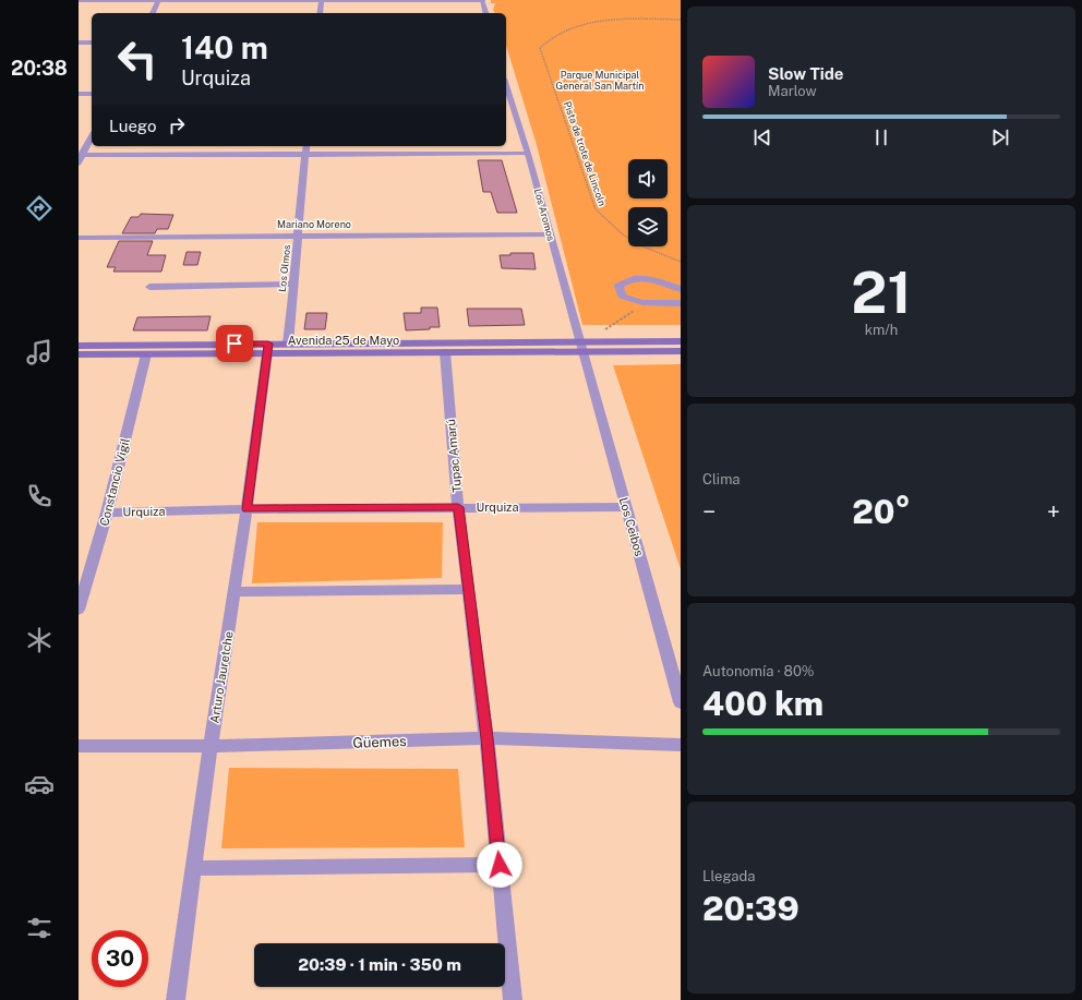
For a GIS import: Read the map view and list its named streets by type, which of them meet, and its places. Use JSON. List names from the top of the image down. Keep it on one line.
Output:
{"streets":{"main road":["Avenida 25 de Mayo"],"street":["Los Aromos","Mariano Moreno","Los Olmos","Tupac Amarú","Constancio Vigil","Urquiza","Los Ceibos","Arturo Jauretche","Güemes"],"path":["Pista de trote de Lincoln"]},"crossings":[["Los Aromos","Mariano Moreno"],["Los Aromos","Avenida 25 de Mayo"],["Los Aromos","Los Ceibos"],["Mariano Moreno","Los Olmos"],["Los Olmos","Avenida 25 de Mayo"],["Avenida 25 de Mayo","Tupac Amarú"],["Avenida 25 de Mayo","Constancio Vigil"],["Avenida 25 de Mayo","Los Ceibos"],["Avenida 25 de Mayo","Arturo Jauretche"],["Tupac Amarú","Urquiza"],["Tupac Amarú","Güemes"],["Constancio Vigil","Urquiza"],["Urquiza","Los Ceibos"],["Urquiza","Arturo Jauretche"],["Arturo Jauretche","Güemes"]],"parks":["Parque Municipal General San Martín"],"page":{"tabs":"20:38","turn":["140 m","Urquiza"],"song":["Slow Tide","Marlow"],"then":"Luego","tile":[["21","km/h"],"Clima",["Autonomía · 80%","400 km"],["Llegada","20:39"]],"heat":["−","20°","+"],"limit":"30","trip":"20:39 · 1 min · 350 m"}}
